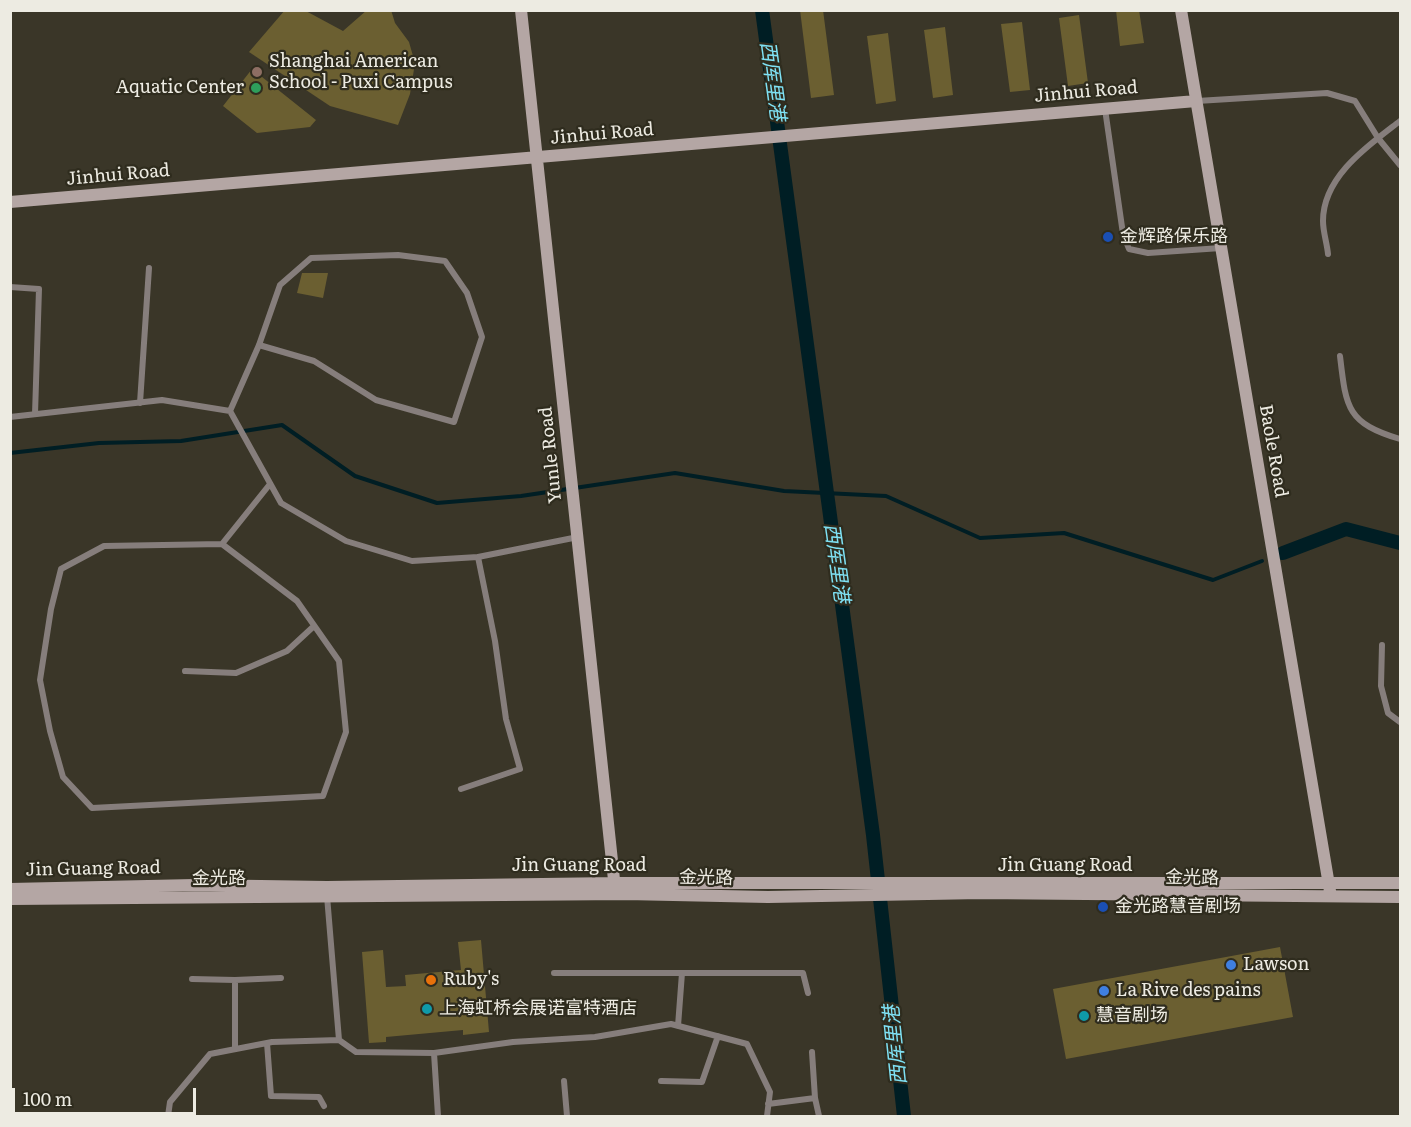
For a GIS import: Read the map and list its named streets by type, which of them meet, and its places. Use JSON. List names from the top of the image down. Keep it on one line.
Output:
{"streets":{"street":["Jinhui Road","Baole Road","Yunle Road","Jin Guang Road","金光路"]},"crossings":[["Jinhui Road","Baole Road"],["Jinhui Road","Yunle Road"],["Baole Road","Jin Guang Road"],["Baole Road","金光路"],["Yunle Road","Jin Guang Road"],["Jin Guang Road","金光路"]],"water":["西厍里港"],"places":["Shanghai American School - Puxi Campus","Aquatic Center","金辉路保乐路","金光路慧音剧场","Lawson","Ruby's","La Rive des pains","上海虹桥会展诺富特酒店","慧音剧场"],"scale_bar":"100 m"}
